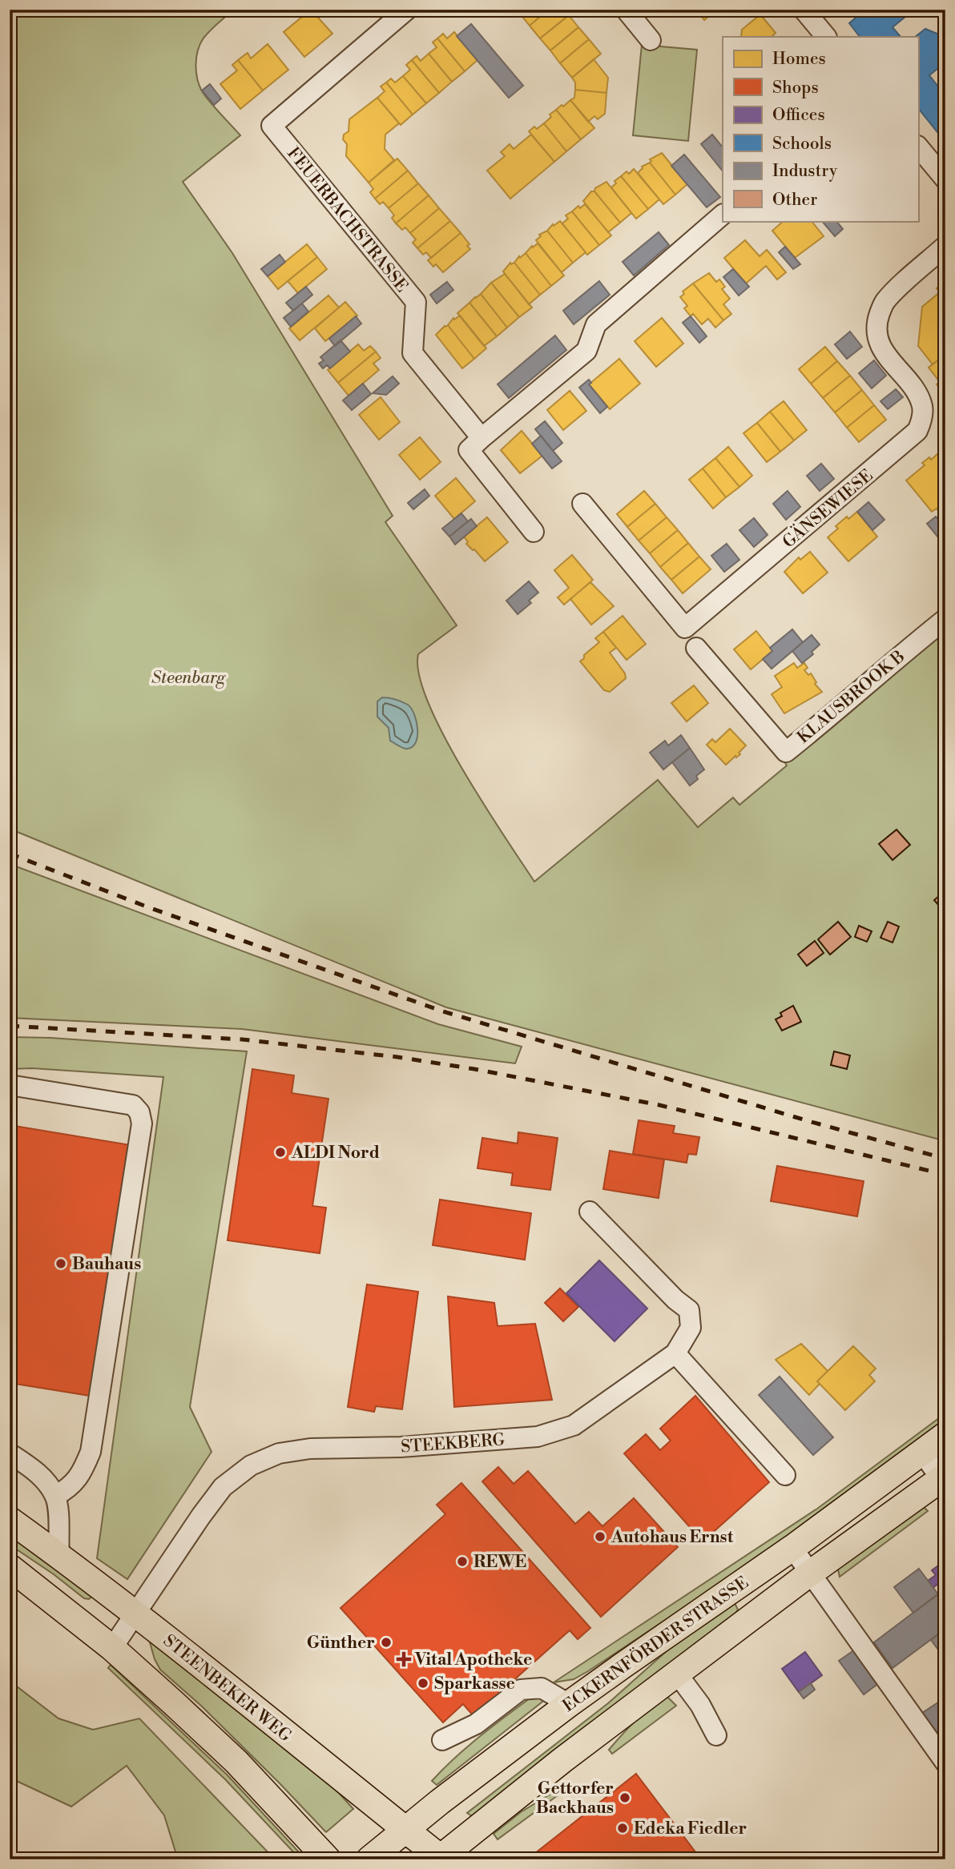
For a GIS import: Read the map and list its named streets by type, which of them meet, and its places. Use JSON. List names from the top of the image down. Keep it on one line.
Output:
{"streets":{"main road":["ECKERNFÖRDER STRASSE","STEENBEKER WEG"],"street":["FEUERBACHSTRASSE","GÄNSEWIESE","KLAUSBROOK B","STEEKBERG"]},"crossings":[["STEEKBERG","STEENBEKER WEG"],["ECKERNFÖRDER STRASSE","STEENBEKER WEG"]],"parks":["Steenbarg"],"places":{"other":["ALDI Nord","Bauhaus","Autohaus Ernst","REWE","Günther","Sparkasse","Gettorfer Backhaus","Edeka Fiedler"],"health":["Vital Apotheke"]},"legend":["Homes","Shops","Offices","Schools","Industry","Other"]}
